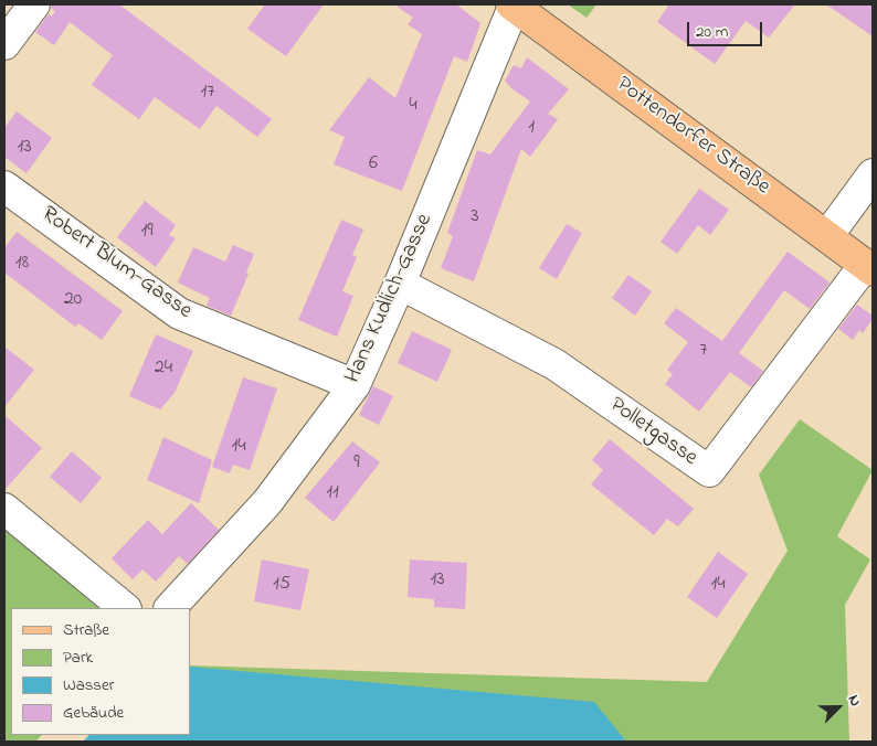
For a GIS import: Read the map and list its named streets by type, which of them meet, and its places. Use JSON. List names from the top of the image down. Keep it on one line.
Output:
{"streets":{"main road":["Pottendorfer Straße"],"street":["Robert Blum-Gasse","Hans Kudlich-Gasse","Polletgasse"]},"crossings":[["Pottendorfer Straße","Hans Kudlich-Gasse"],["Pottendorfer Straße","Polletgasse"],["Robert Blum-Gasse","Hans Kudlich-Gasse"],["Hans Kudlich-Gasse","Polletgasse"]],"house_numbers":["17","4","1","13","6","3","19","18","20","7","24","14","9","11","13","15","14"],"legend":["Straße","Park","Wasser","Gebäude"],"scale_bar":"20 m","north":"top right"}
